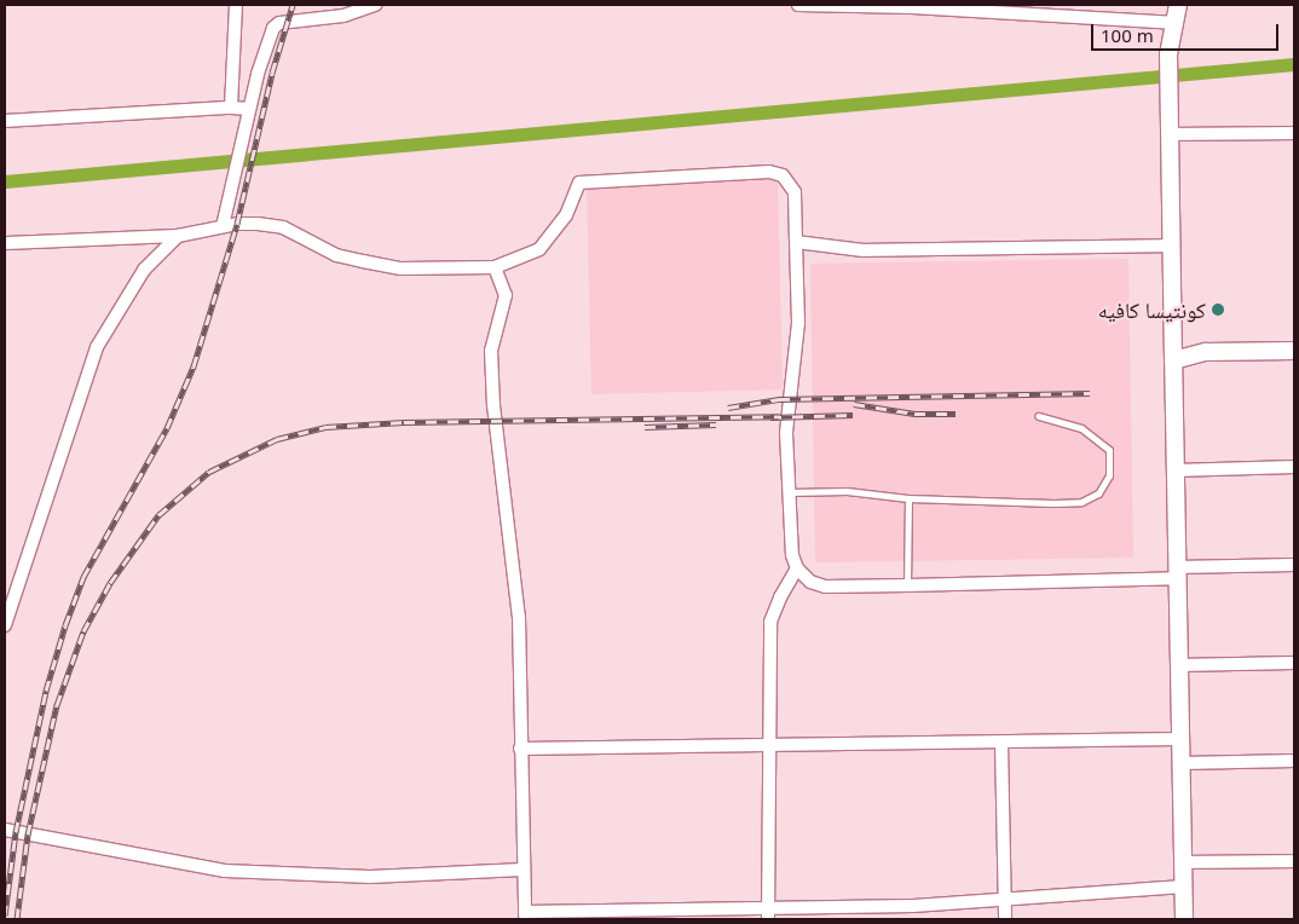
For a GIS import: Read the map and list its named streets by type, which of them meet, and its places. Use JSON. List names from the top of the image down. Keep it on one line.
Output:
{"places":["كونتيسا كافيه"],"scale_bar":"100 m"}
